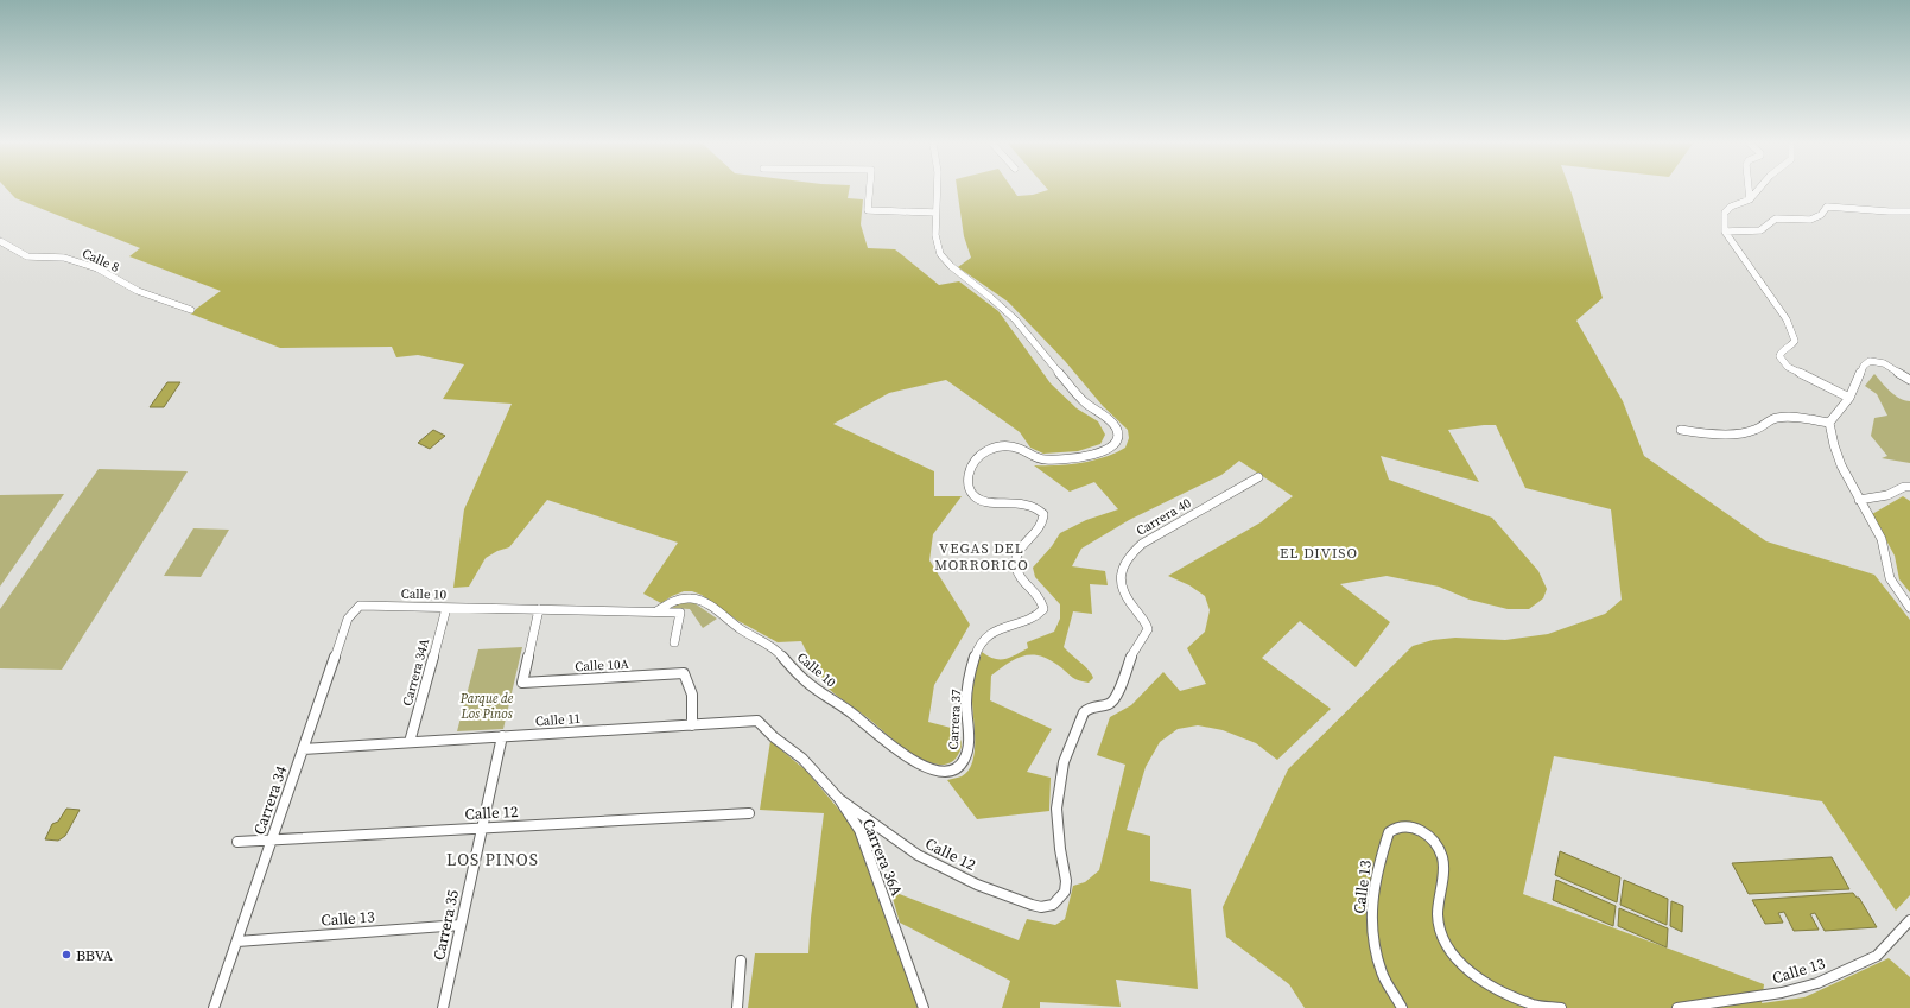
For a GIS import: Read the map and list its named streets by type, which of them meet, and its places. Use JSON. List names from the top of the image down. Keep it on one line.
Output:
{"streets":{"street":["Calle 8","Carrera 40","Calle 10","Calle 10A","Carrera 34A","Calle 11","Carrera 37","Carrera 34","Calle 12","Carrera 36A","Calle 13","Carrera 35"]},"crossings":[["Carrera 40","Calle 12"],["Calle 10","Calle 10A"],["Calle 10","Carrera 34A"],["Calle 10","Carrera 37"],["Calle 10","Carrera 34"],["Calle 10A","Calle 11"],["Carrera 34A","Calle 11"],["Calle 11","Carrera 34"],["Calle 11","Carrera 36A"],["Calle 11","Carrera 35"],["Carrera 34","Calle 12"],["Carrera 34","Calle 13"],["Calle 12","Carrera 36A"],["Calle 12","Carrera 35"],["Calle 13","Carrera 35"]],"districts":["VEGAS DEL MORRORICO","EL DIVISO","LOS PINOS"],"parks":["Parque de Los Pinos"],"places":["BBVA"]}
